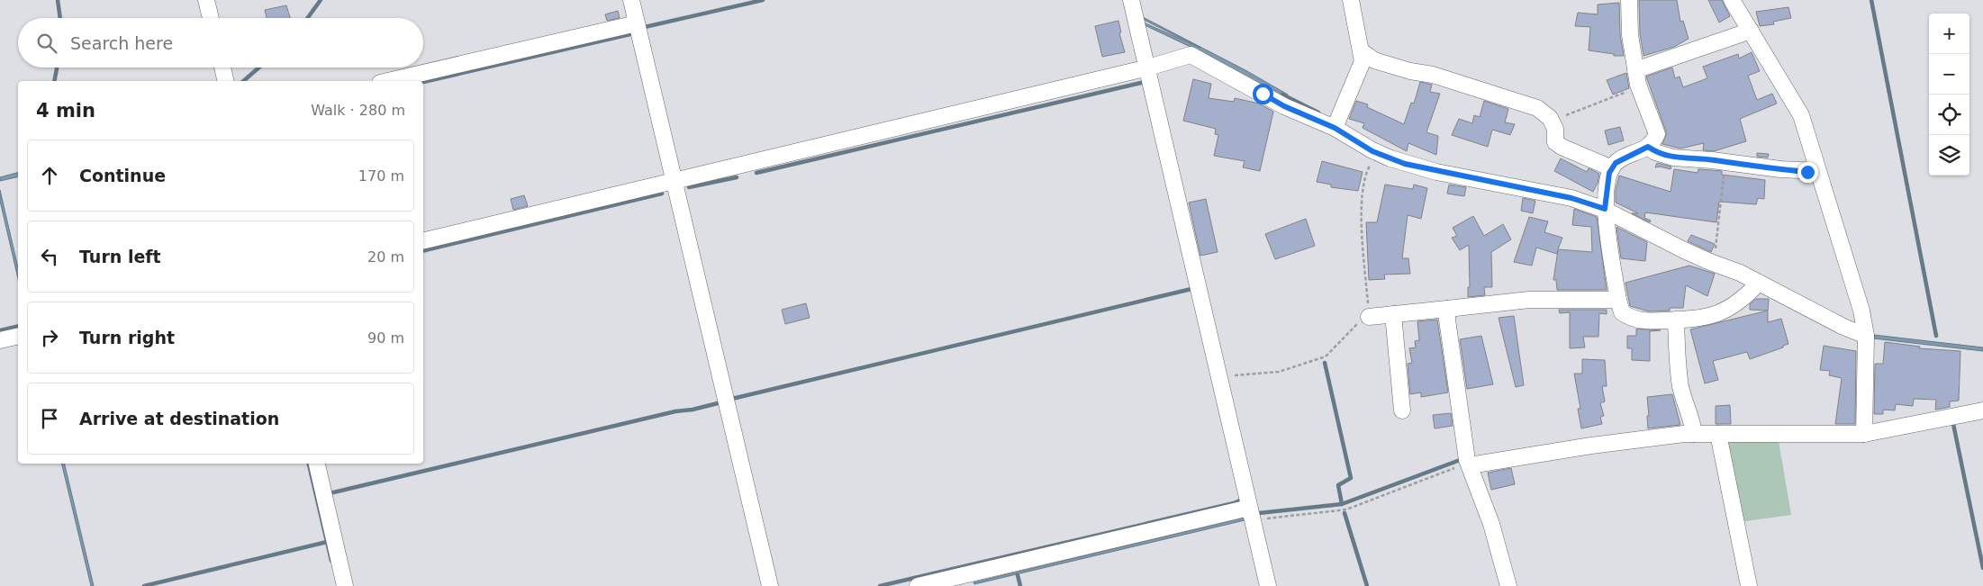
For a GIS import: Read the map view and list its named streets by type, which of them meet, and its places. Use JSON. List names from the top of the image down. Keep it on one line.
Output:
{"page":{"map_buttons":["+","−"],"search":"Search here","heading":["4 min","Walk · 280 m"],"list":[["Continue","170 m"],["Turn left","20 m"],["Turn right","90 m"],"Arrive at destination"]}}
